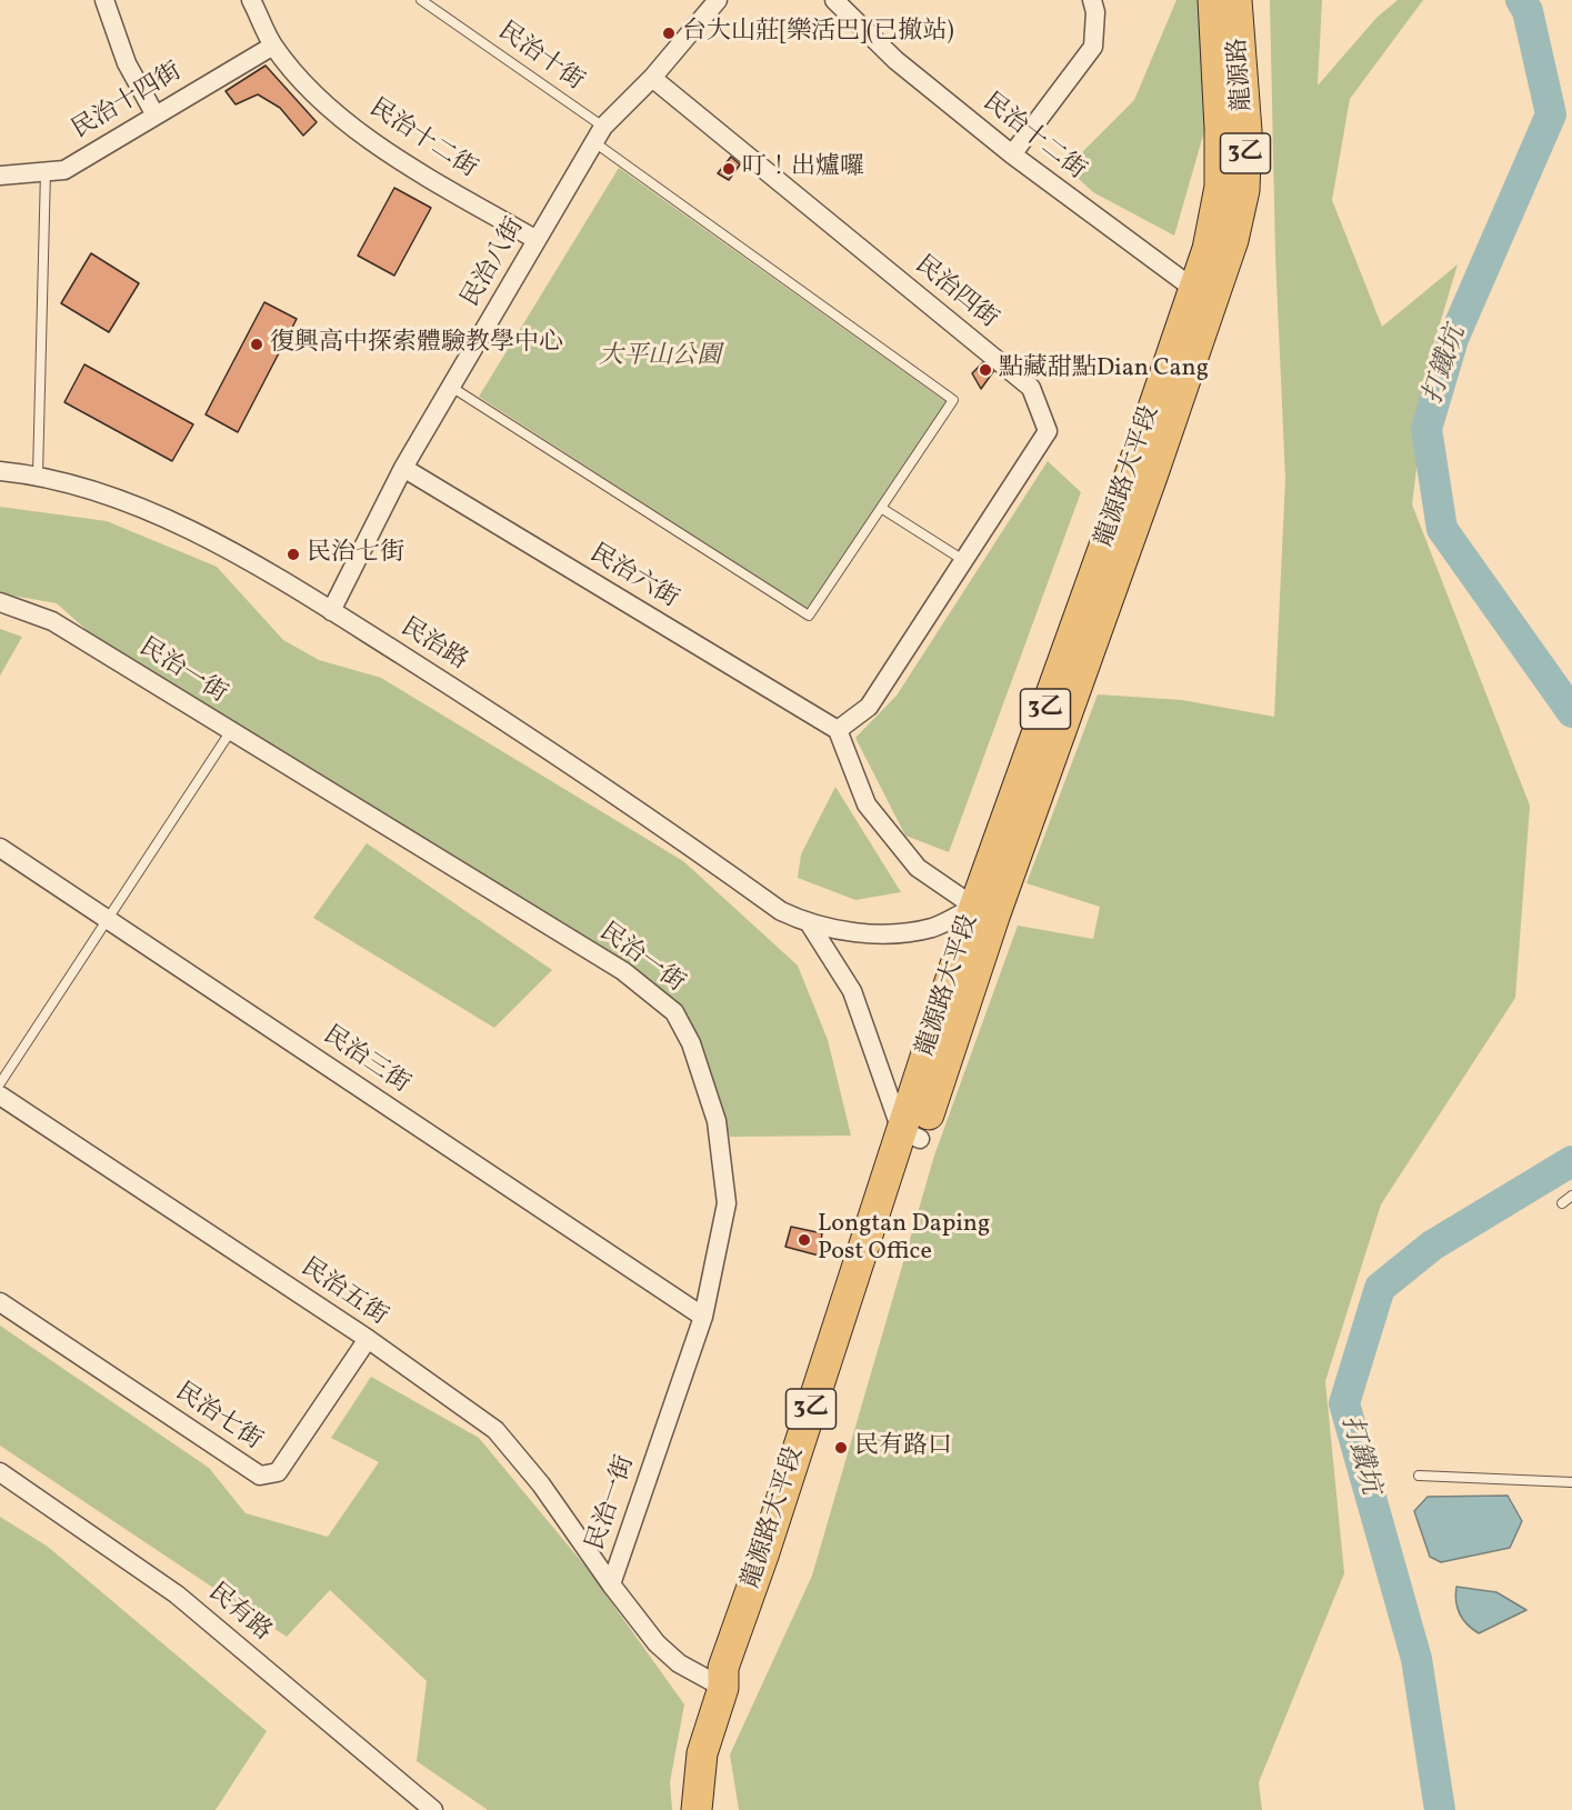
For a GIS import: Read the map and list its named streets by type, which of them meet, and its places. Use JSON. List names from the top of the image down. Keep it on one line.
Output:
{"streets":{"main road":["龍源路","3乙","龍源路大平段"],"street":["民治十四街","民治十二街","民治八街","民治四街","民治六街","民治路","民治一街","民治三街","民治五街","民治七街","民有路"],"lane":["民治十街"]},"crossings":[["民治十街","民治八街"],["龍源路","民治十二街"],["龍源路","龍源路大平段"],["民治十四街","民治十二街"],["民治十二街","民治八街"],["民治十二街","龍源路大平段"],["民治八街","民治四街"],["民治八街","民治六街"],["民治八街","民治路"],["民治四街","民治六街"],["龍源路大平段","民治一街"],["民治一街","民治三街"],["民治一街","民治五街"],["民治五街","民治七街"]],"water":["打鐵坑"],"parks":["大平山公園"],"places":["台大山莊[樂活巴](已撤站)","叮！出爐囉","復興高中探索體驗教學中心","點藏甜點Dian Cang","民治七街","Longtan Daping Post Office","民有路口"]}
